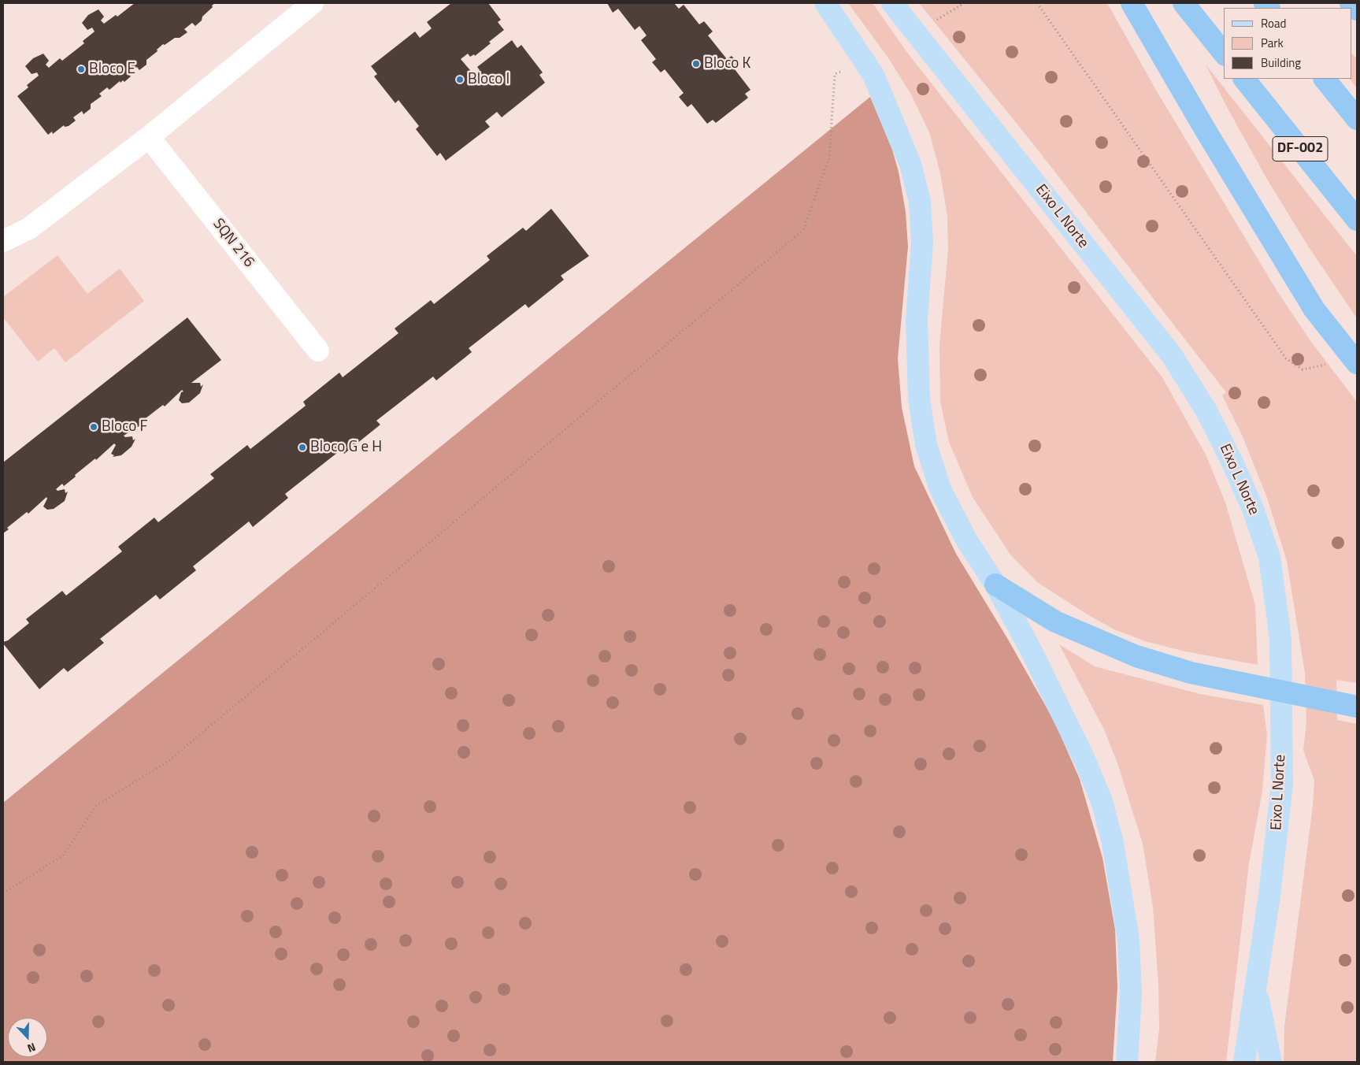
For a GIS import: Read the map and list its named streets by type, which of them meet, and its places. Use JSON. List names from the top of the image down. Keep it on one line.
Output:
{"streets":{"highway":["DF-002"],"main road":["Eixo L Norte"],"street":["SQN 216"]},"places":["Bloco K","Bloco E","Bloco I","Bloco F","Bloco G e H"],"legend":["Road","Park","Building"],"north":"bottom"}
